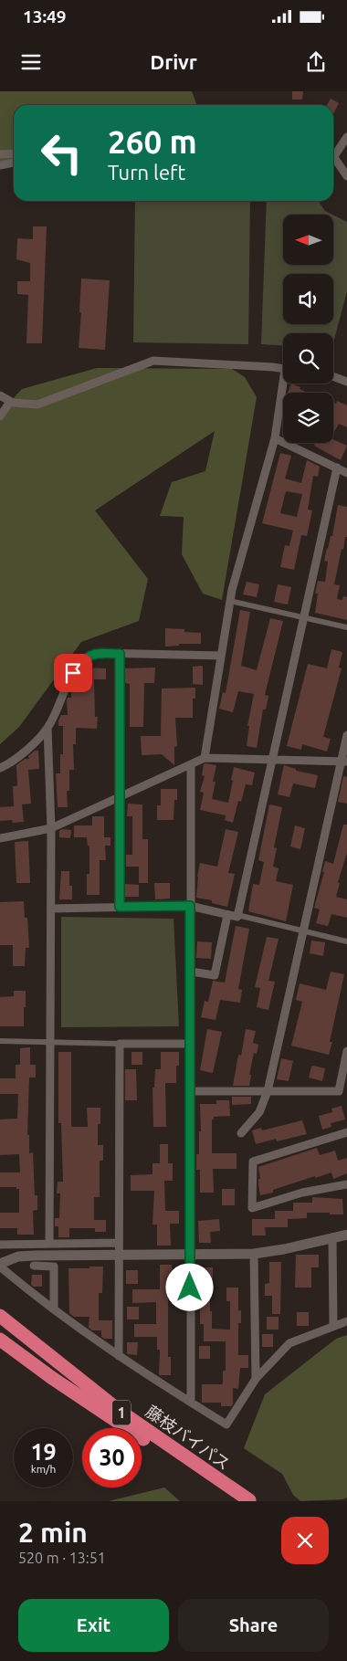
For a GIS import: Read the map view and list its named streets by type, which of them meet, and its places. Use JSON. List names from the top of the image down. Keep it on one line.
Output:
{"streets":{"highway":["1","藤枝バイパス"]},"north":"left","page":{"status":"13:49","header":"Drivr","turn":["260 m","Turn left"],"speed":"19 km/h","limit":"30","heading":["2 min","520 m · 13:51"],"buttons":["Exit","Share"]}}
